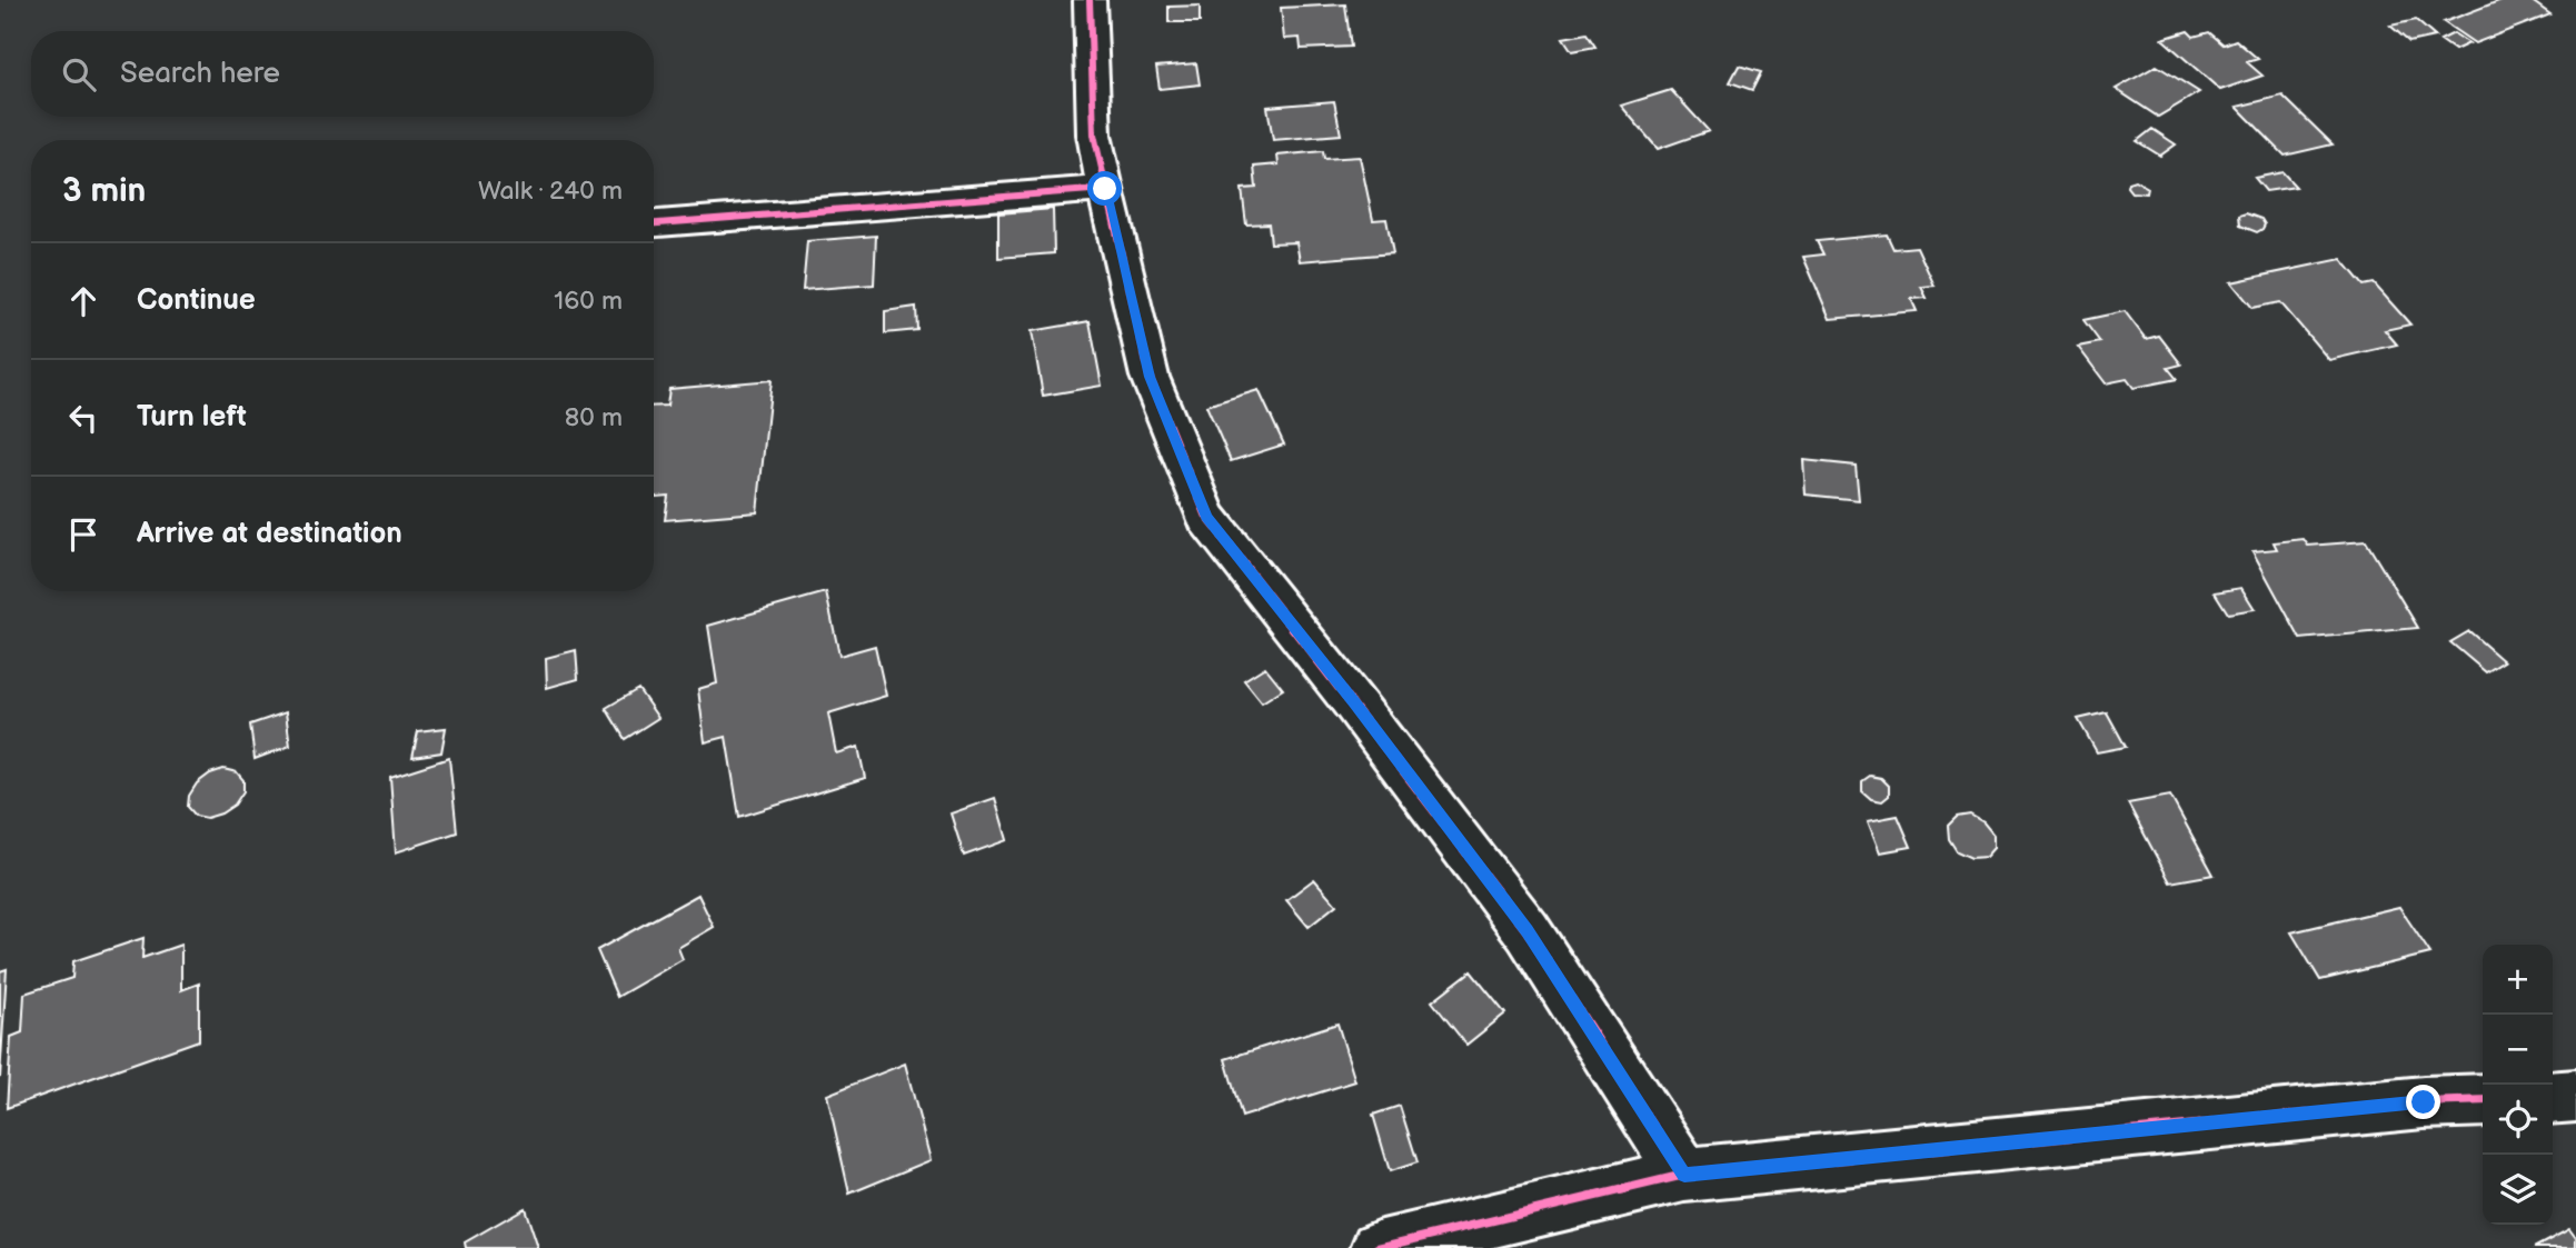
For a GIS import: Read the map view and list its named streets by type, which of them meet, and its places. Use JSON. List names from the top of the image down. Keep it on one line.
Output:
{"page":{"search":"Search here","heading":["3 min","Walk · 240 m"],"list":[["Continue","160 m"],["Turn left","80 m"],"Arrive at destination"],"map_buttons":["+","−"]}}
